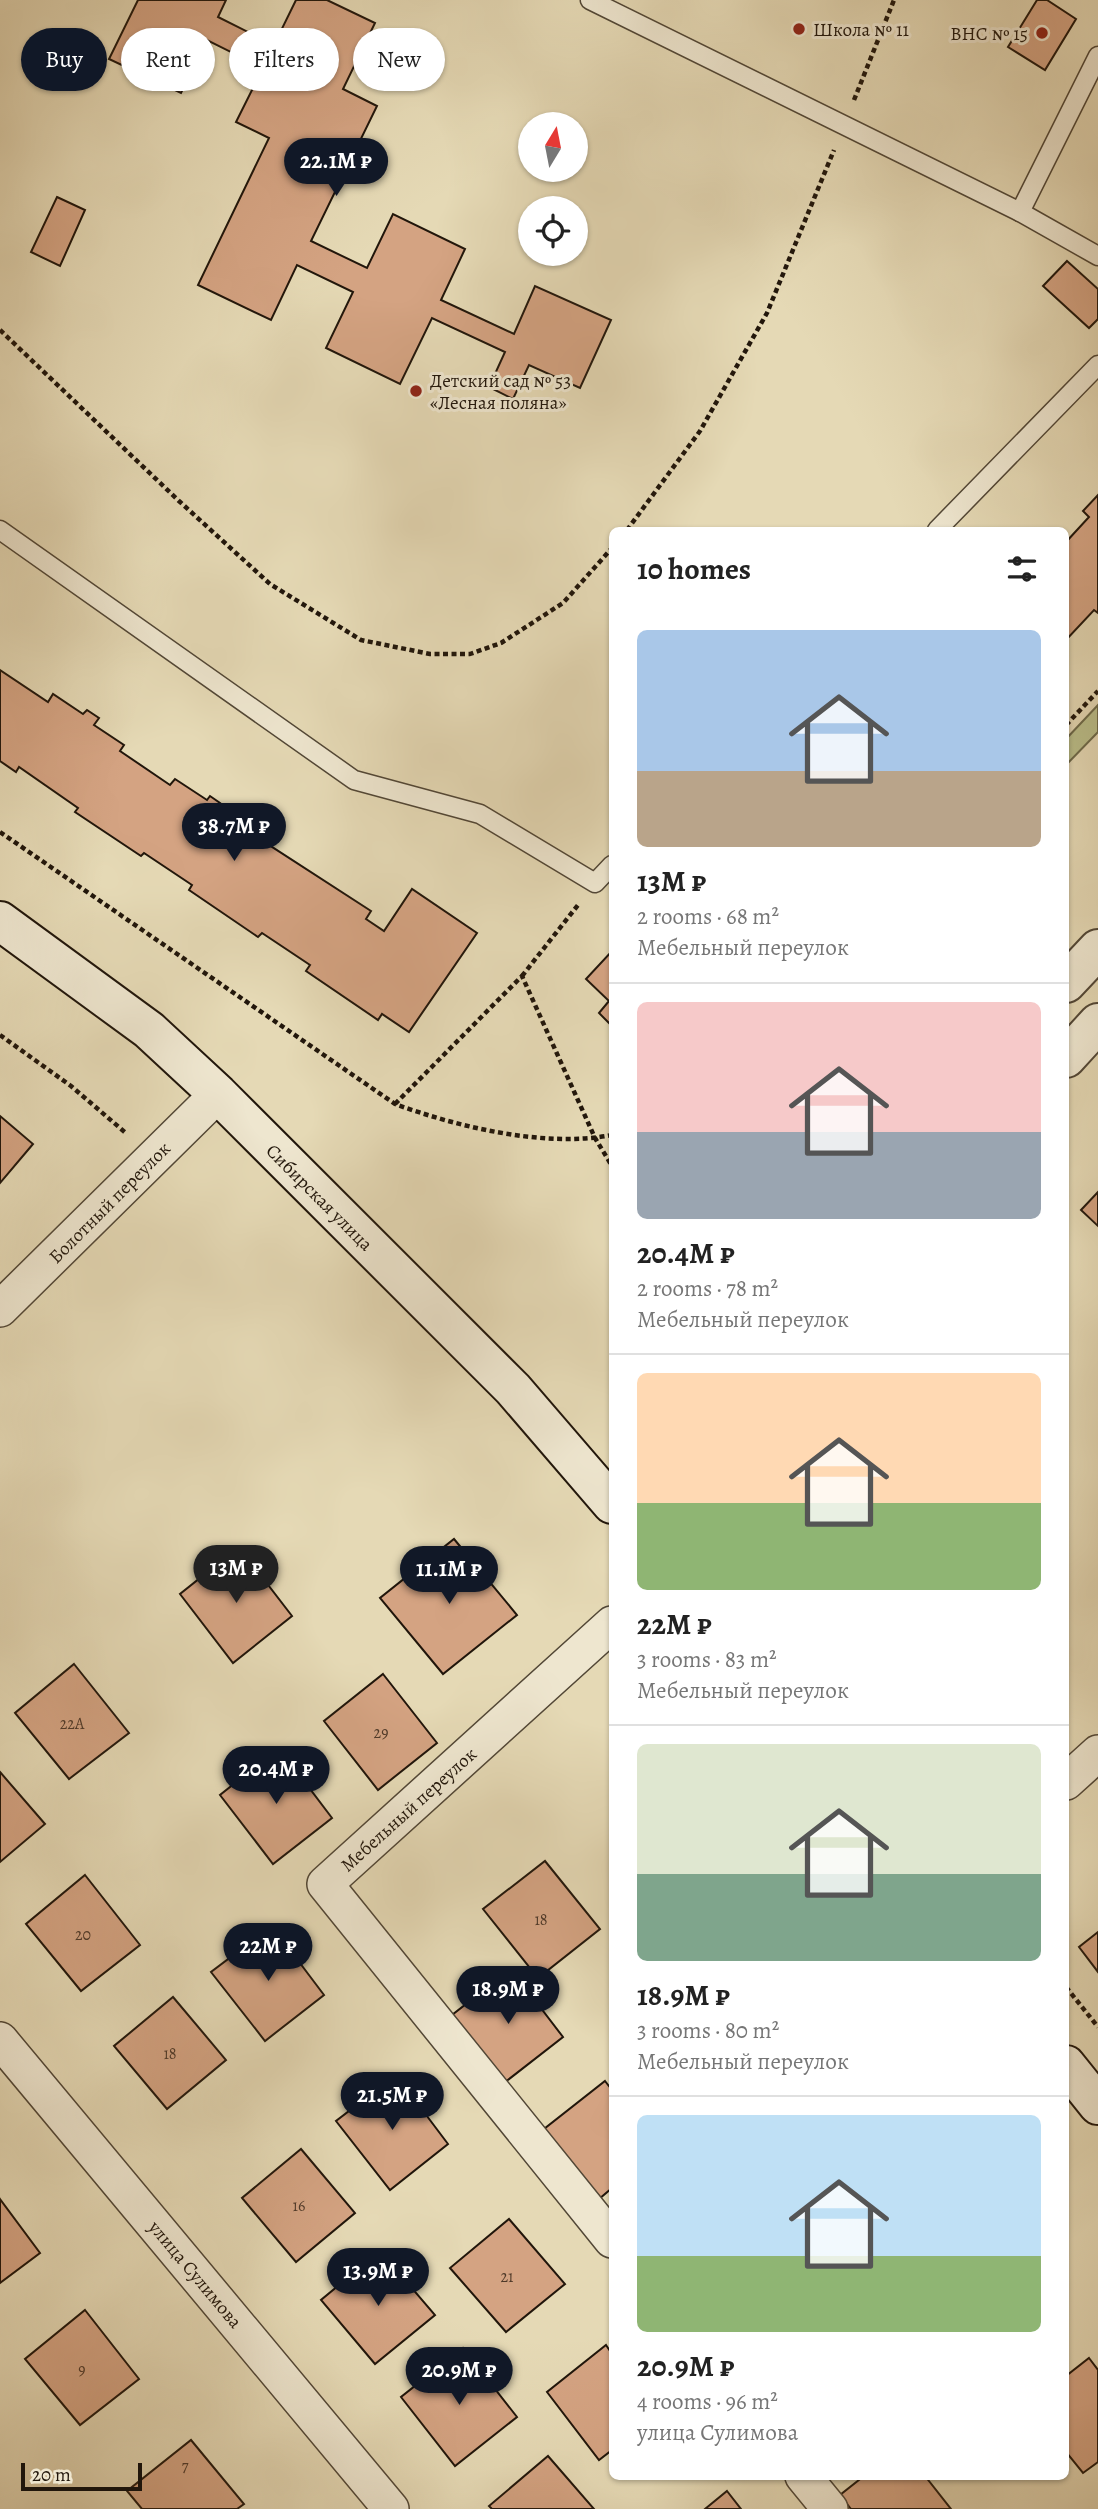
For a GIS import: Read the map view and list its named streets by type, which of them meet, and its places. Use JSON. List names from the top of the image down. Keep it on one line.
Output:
{"streets":{"main road":["Сибирская улица"],"street":["Болотный переулок","Мебельный переулок","улица Сулимова"]},"crossings":[["Сибирская улица","Болотный переулок"]],"places":["Школа № 11","ВНС № 15","Детский сад № 53 «Лесная поляна»"],"house_numbers":["22А","29","18","20","18","16","21","9","7"],"scale_bar":"20 m","north":"top","page":{"chip":["Buy","Rent","Filters","New"],"price":["22.1M ₽","38.7M ₽","13M ₽","11.1M ₽","20.4M ₽","22M ₽","18.9M ₽","21.5M ₽","13.9M ₽","20.9M ₽"],"heading":"10 homes","list":[{"name":"13M ₽","note":"2 rooms · 68 m² · Мебельный переулок"},{"name":"20.4M ₽","note":"2 rooms · 78 m² · Мебельный переулок"},{"name":"22M ₽","note":"3 rooms · 83 m² · Мебельный переулок"},{"name":"18.9M ₽","note":"3 rooms · 80 m² · Мебельный переулок"},{"name":"20.9M ₽","note":"4 rooms · 96 m² · улица Сулимова"}],"scale":"20 m"}}
